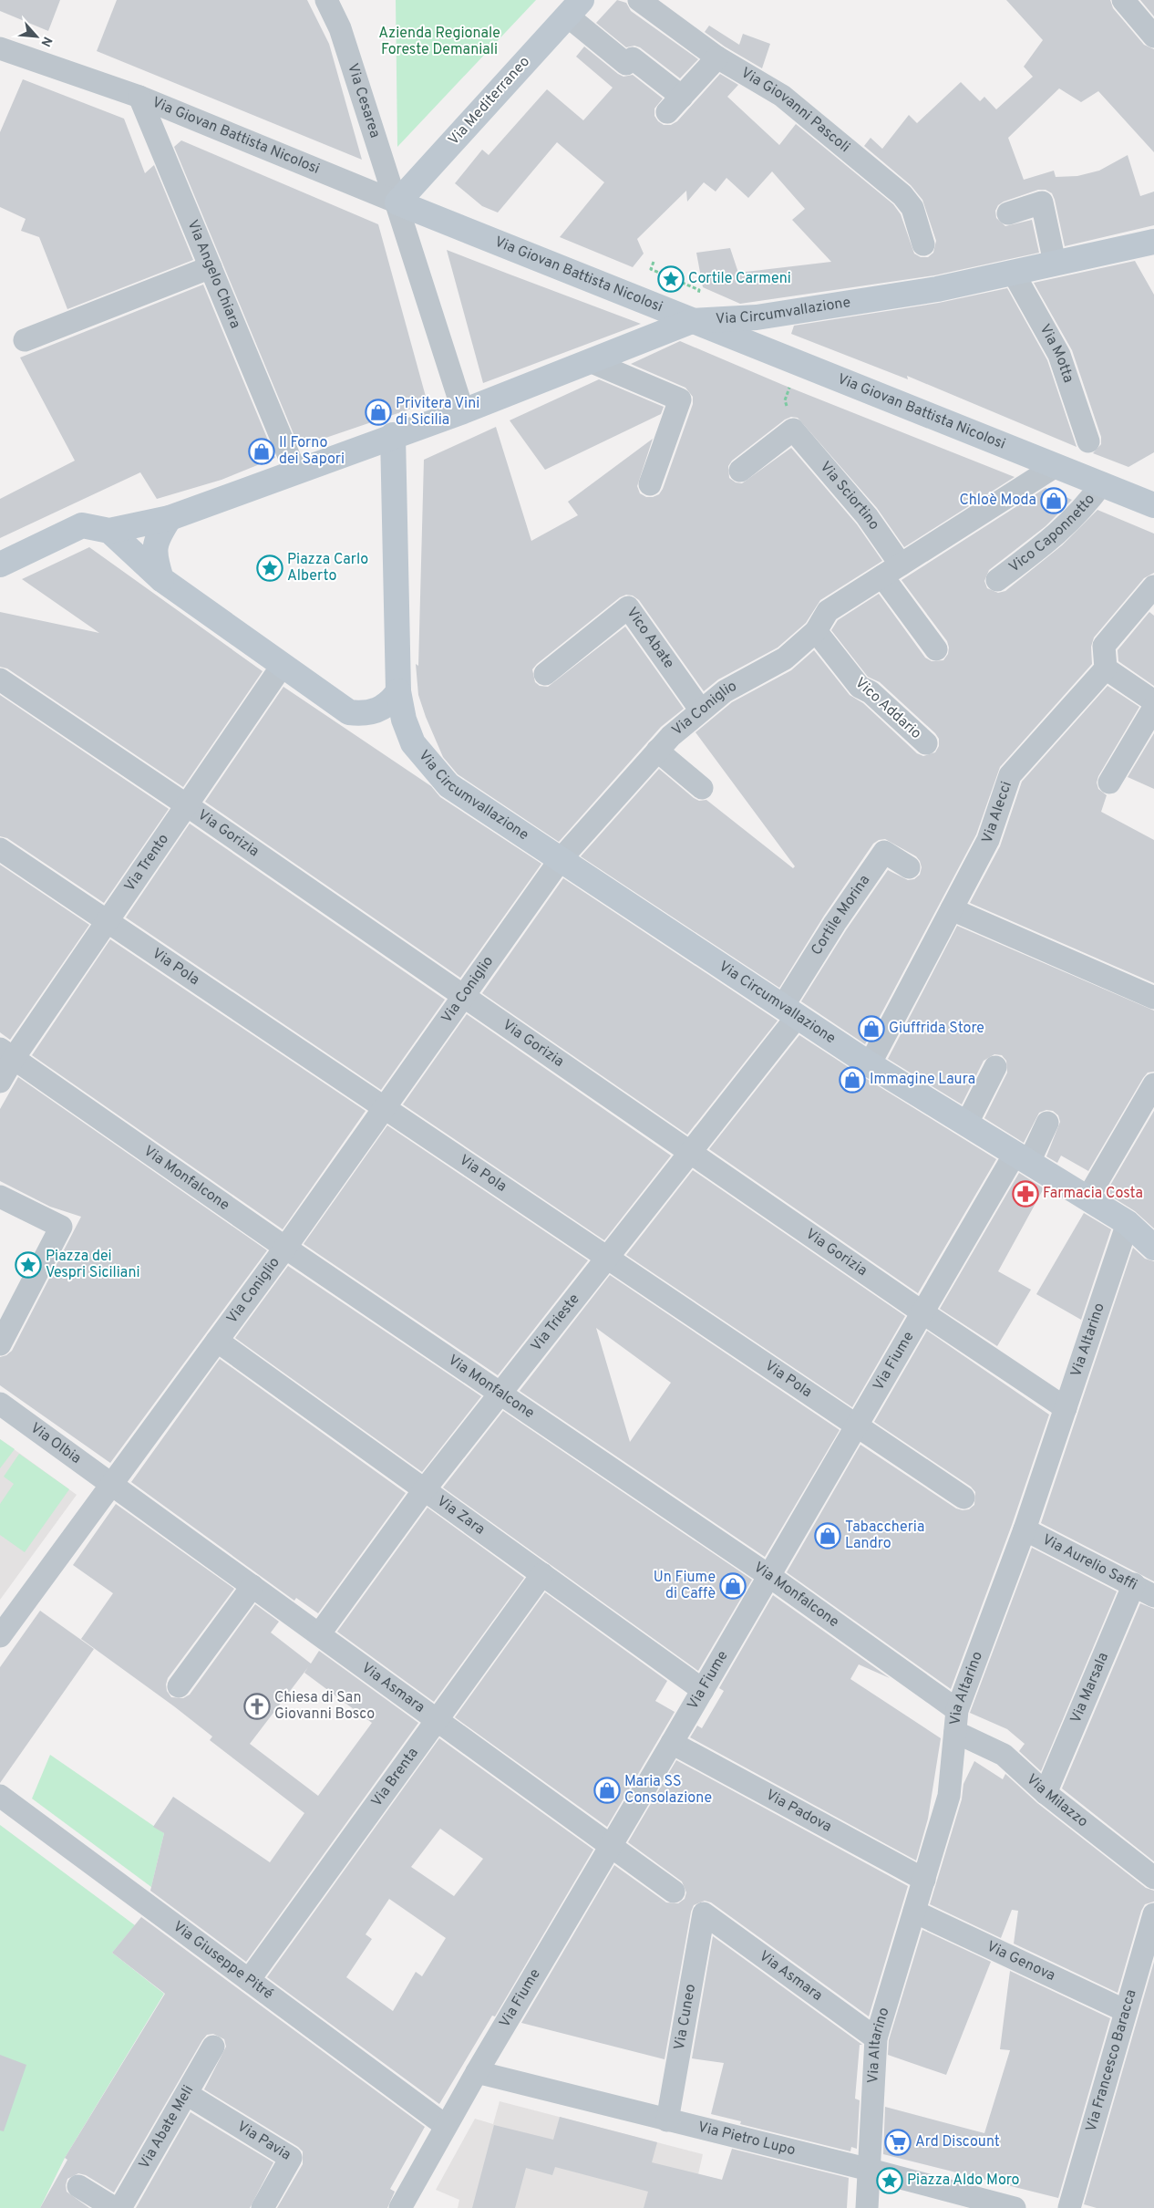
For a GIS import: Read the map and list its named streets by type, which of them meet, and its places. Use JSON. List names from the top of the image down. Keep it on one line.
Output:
{"streets":{"street":["Via Cesarea","Via Mediterraneo","Via Giovanni Pascoli","Via Giovan Battista Nicolosi","Via Angelo Chiara","Via Circumvallazione","Via Motta","Via Sciortino","Vico Caponnetto","Vico Abate","Vico Addario","Via Coniglio","Via Alecci","Via Gorizia","Via Trento","Cortile Morina","Via Pola","Via Monfalcone","Via Trieste","Via Altarino","Via Fiume","Via Olbia","Via Zara","Via Aurelio Saffi","Via Asmara","Via Marsala","Via Brenta","Via Milazzo","Via Padova","Via Giuseppe Pitré","Via Genova","Via Cuneo","Via Francesco Baracca","Via Abate Meli","Via Pietro Lupo","Via Pavia"]},"crossings":[["Via Cesarea","Via Mediterraneo"],["Via Cesarea","Via Giovan Battista Nicolosi"],["Via Cesarea","Via Circumvallazione"],["Via Mediterraneo","Via Giovan Battista Nicolosi"],["Via Giovan Battista Nicolosi","Via Angelo Chiara"],["Via Giovan Battista Nicolosi","Via Circumvallazione"],["Via Giovan Battista Nicolosi","Vico Caponnetto"],["Via Giovan Battista Nicolosi","Via Coniglio"],["Via Angelo Chiara","Via Circumvallazione"],["Via Circumvallazione","Via Motta"],["Via Circumvallazione","Via Coniglio"],["Via Circumvallazione","Via Alecci"],["Via Circumvallazione","Cortile Morina"],["Via Circumvallazione","Via Trieste"],["Via Circumvallazione","Via Altarino"],["Via Circumvallazione","Via Fiume"],["Via Sciortino","Via Coniglio"],["Vico Abate","Via Coniglio"],["Vico Addario","Via Coniglio"],["Via Coniglio","Via Gorizia"],["Via Coniglio","Via Pola"],["Via Coniglio","Via Monfalcone"],["Via Coniglio","Via Olbia"],["Via Coniglio","Via Zara"],["Via Coniglio","Via Asmara"],["Via Gorizia","Via Trento"],["Via Gorizia","Via Trieste"],["Via Gorizia","Via Altarino"],["Via Gorizia","Via Fiume"],["Via Trento","Via Pola"],["Via Trento","Via Monfalcone"],["Cortile Morina","Via Trieste"],["Via Pola","Via Trieste"],["Via Pola","Via Fiume"],["Via Monfalcone","Via Trieste"],["Via Monfalcone","Via Altarino"],["Via Monfalcone","Via Fiume"],["Via Trieste","Via Zara"],["Via Trieste","Via Asmara"],["Via Altarino","Via Aurelio Saffi"],["Via Altarino","Via Asmara"],["Via Altarino","Via Milazzo"],["Via Altarino","Via Padova"],["Via Altarino","Via Genova"],["Via Altarino","Via Pietro Lupo"],["Via Fiume","Via Zara"],["Via Fiume","Via Asmara"],["Via Fiume","Via Padova"],["Via Fiume","Via Giuseppe Pitré"],["Via Fiume","Via Pietro Lupo"],["Via Olbia","Via Asmara"],["Via Zara","Via Brenta"],["Via Aurelio Saffi","Via Marsala"],["Via Asmara","Via Brenta"],["Via Asmara","Via Cuneo"],["Via Marsala","Via Milazzo"],["Via Brenta","Via Giuseppe Pitré"],["Via Genova","Via Francesco Baracca"],["Via Cuneo","Via Pietro Lupo"],["Via Abate Meli","Via Pavia"]],"parks":["Azienda Regionale Foreste Demaniali"],"places":{"place":["Cortile Carmeni","Piazza Carlo Alberto","Piazza dei Vespri Siciliani","Piazza Aldo Moro"],"shop":["Privitera Vini di Sicilia","Il Forno dei Sapori","Chloè Moda","Giuffrida Store","Immagine Laura","Tabaccheria Landro","Un Fiume di Caffè","Maria SS Consolazione"],"pharmacy":["Farmacia Costa"],"church":["Chiesa di San Giovanni Bosco"],"supermarket":["Ard Discount"]},"north":"bottom right"}
